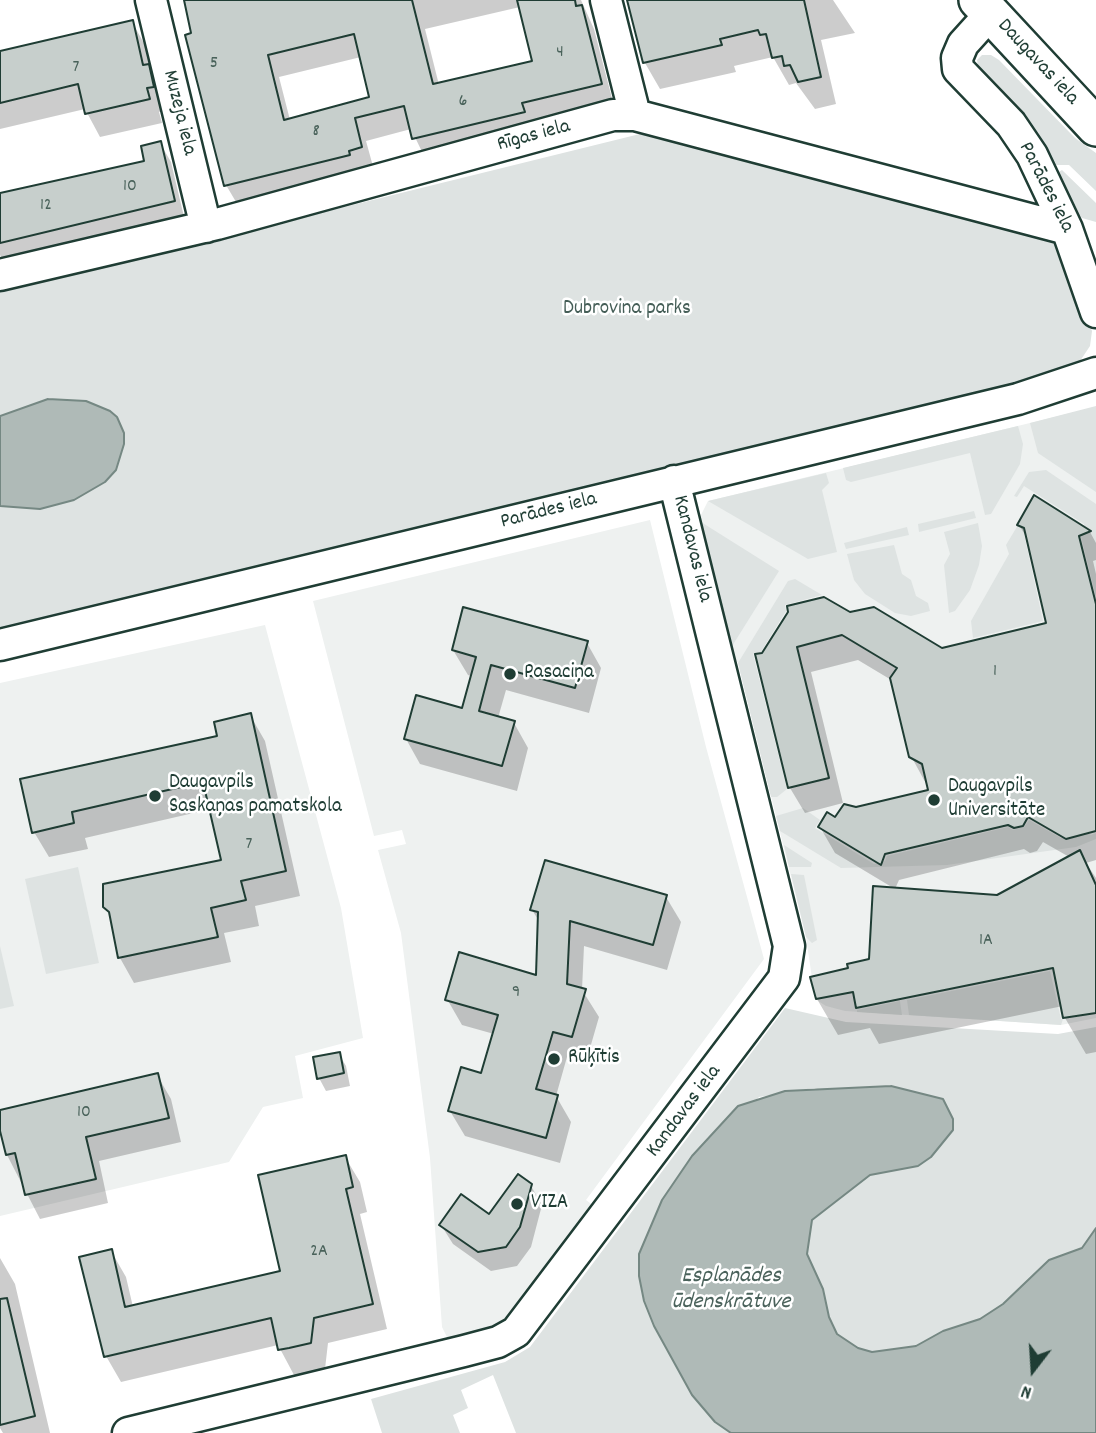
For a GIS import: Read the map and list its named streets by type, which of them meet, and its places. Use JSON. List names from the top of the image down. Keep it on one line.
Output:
{"streets":{"main road":["Daugavas iela"],"street":["Muzeja iela","Rīgas iela","Parādes iela","Kandavas iela"]},"crossings":[["Daugavas iela","Parādes iela"],["Muzeja iela","Rīgas iela"],["Rīgas iela","Parādes iela"],["Parādes iela","Kandavas iela"]],"water":["Esplanādes ūdenskrātuve"],"parks":["Dubrovina parks"],"places":["Pasaciņa","Daugavpils Saskaņas pamatskola","Daugavpils Universitāte","Rūķītis","VIZA"],"house_numbers":["4","5","7","6","8","10","12","1","7","1A","9","10","2A"],"north":"bottom"}
